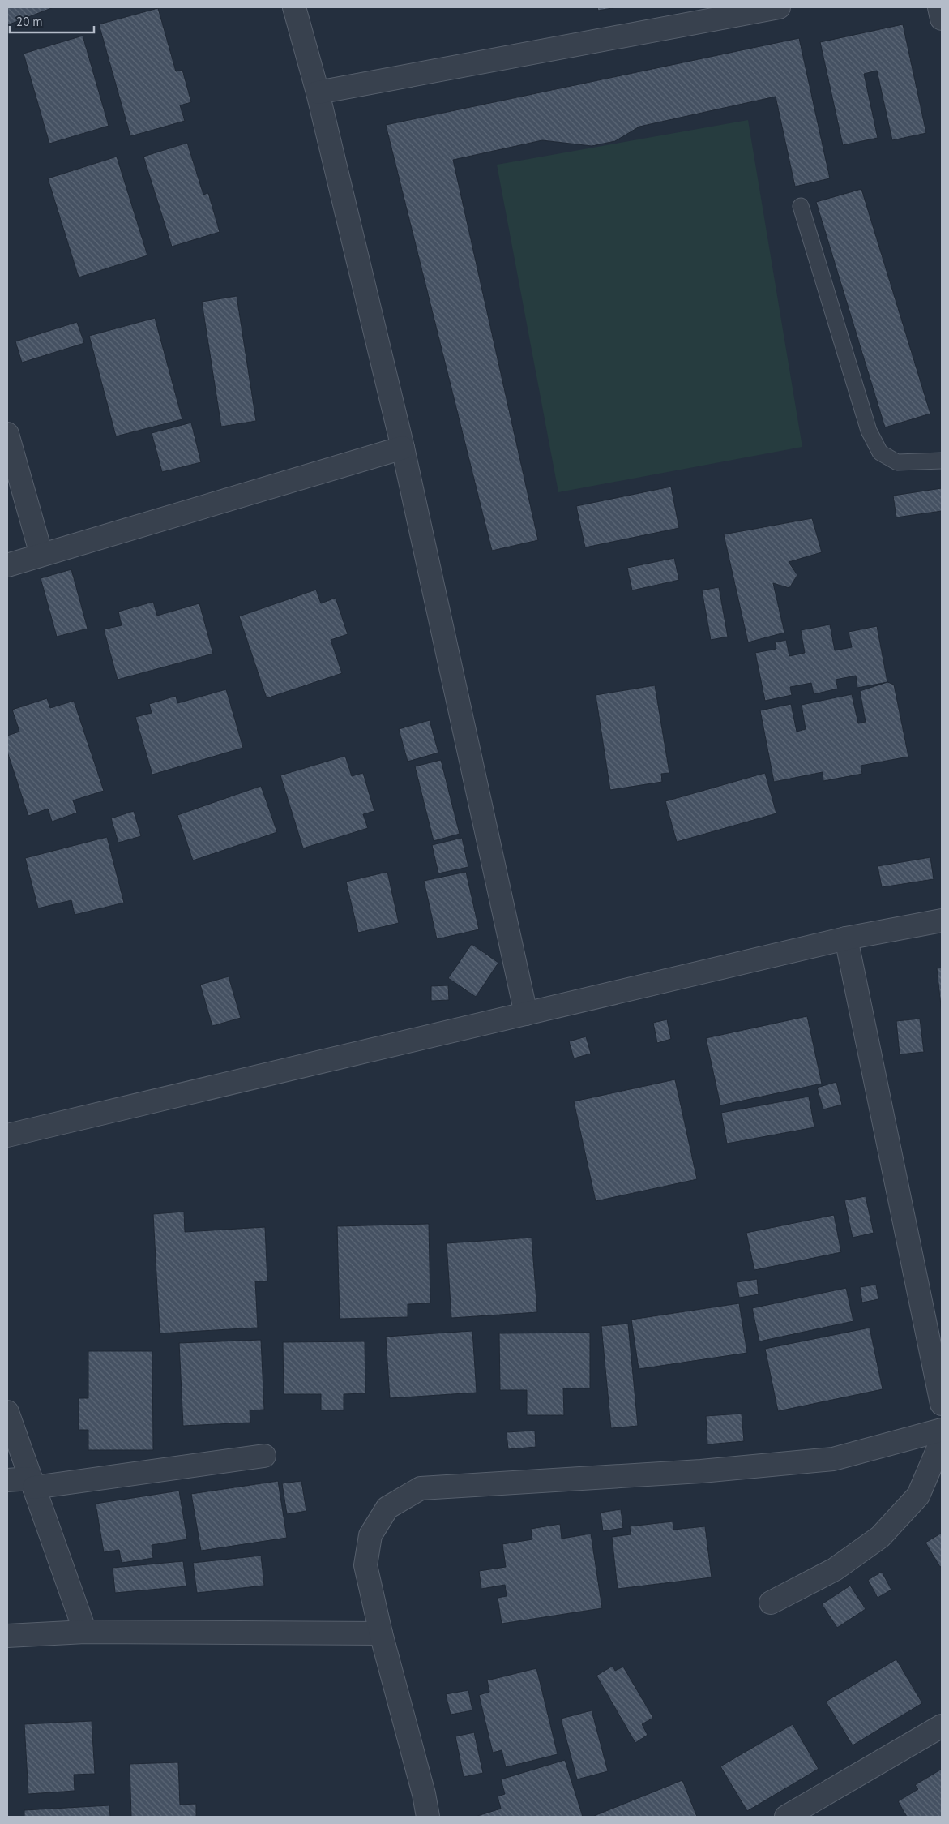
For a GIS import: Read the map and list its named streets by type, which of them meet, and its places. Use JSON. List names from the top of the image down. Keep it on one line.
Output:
{"scale_bar":"20 m"}
